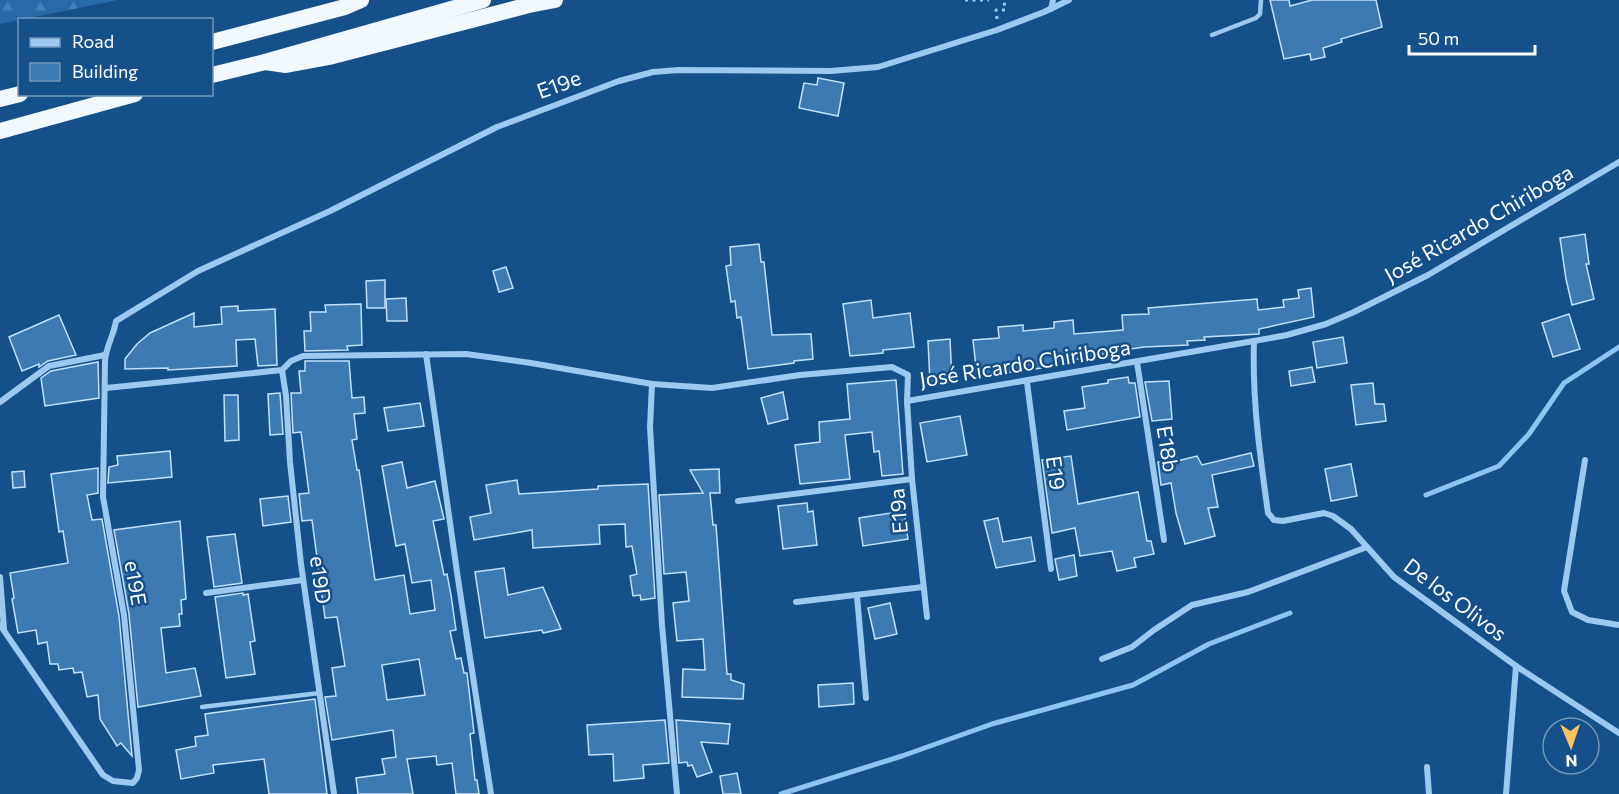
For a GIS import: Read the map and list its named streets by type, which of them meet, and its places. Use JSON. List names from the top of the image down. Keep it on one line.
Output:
{"streets":{"street":["E19e","José Ricardo Chiriboga","E18b","E19","E19a","e19D","e19E","De los Olivos"]},"crossings":[["E19e","e19E"],["José Ricardo Chiriboga","E18b"],["José Ricardo Chiriboga","E19"],["José Ricardo Chiriboga","E19a"],["José Ricardo Chiriboga","e19D"],["José Ricardo Chiriboga","e19E"],["José Ricardo Chiriboga","De los Olivos"]],"legend":["Road","Building"],"scale_bar":"50 m","north":"bottom"}
